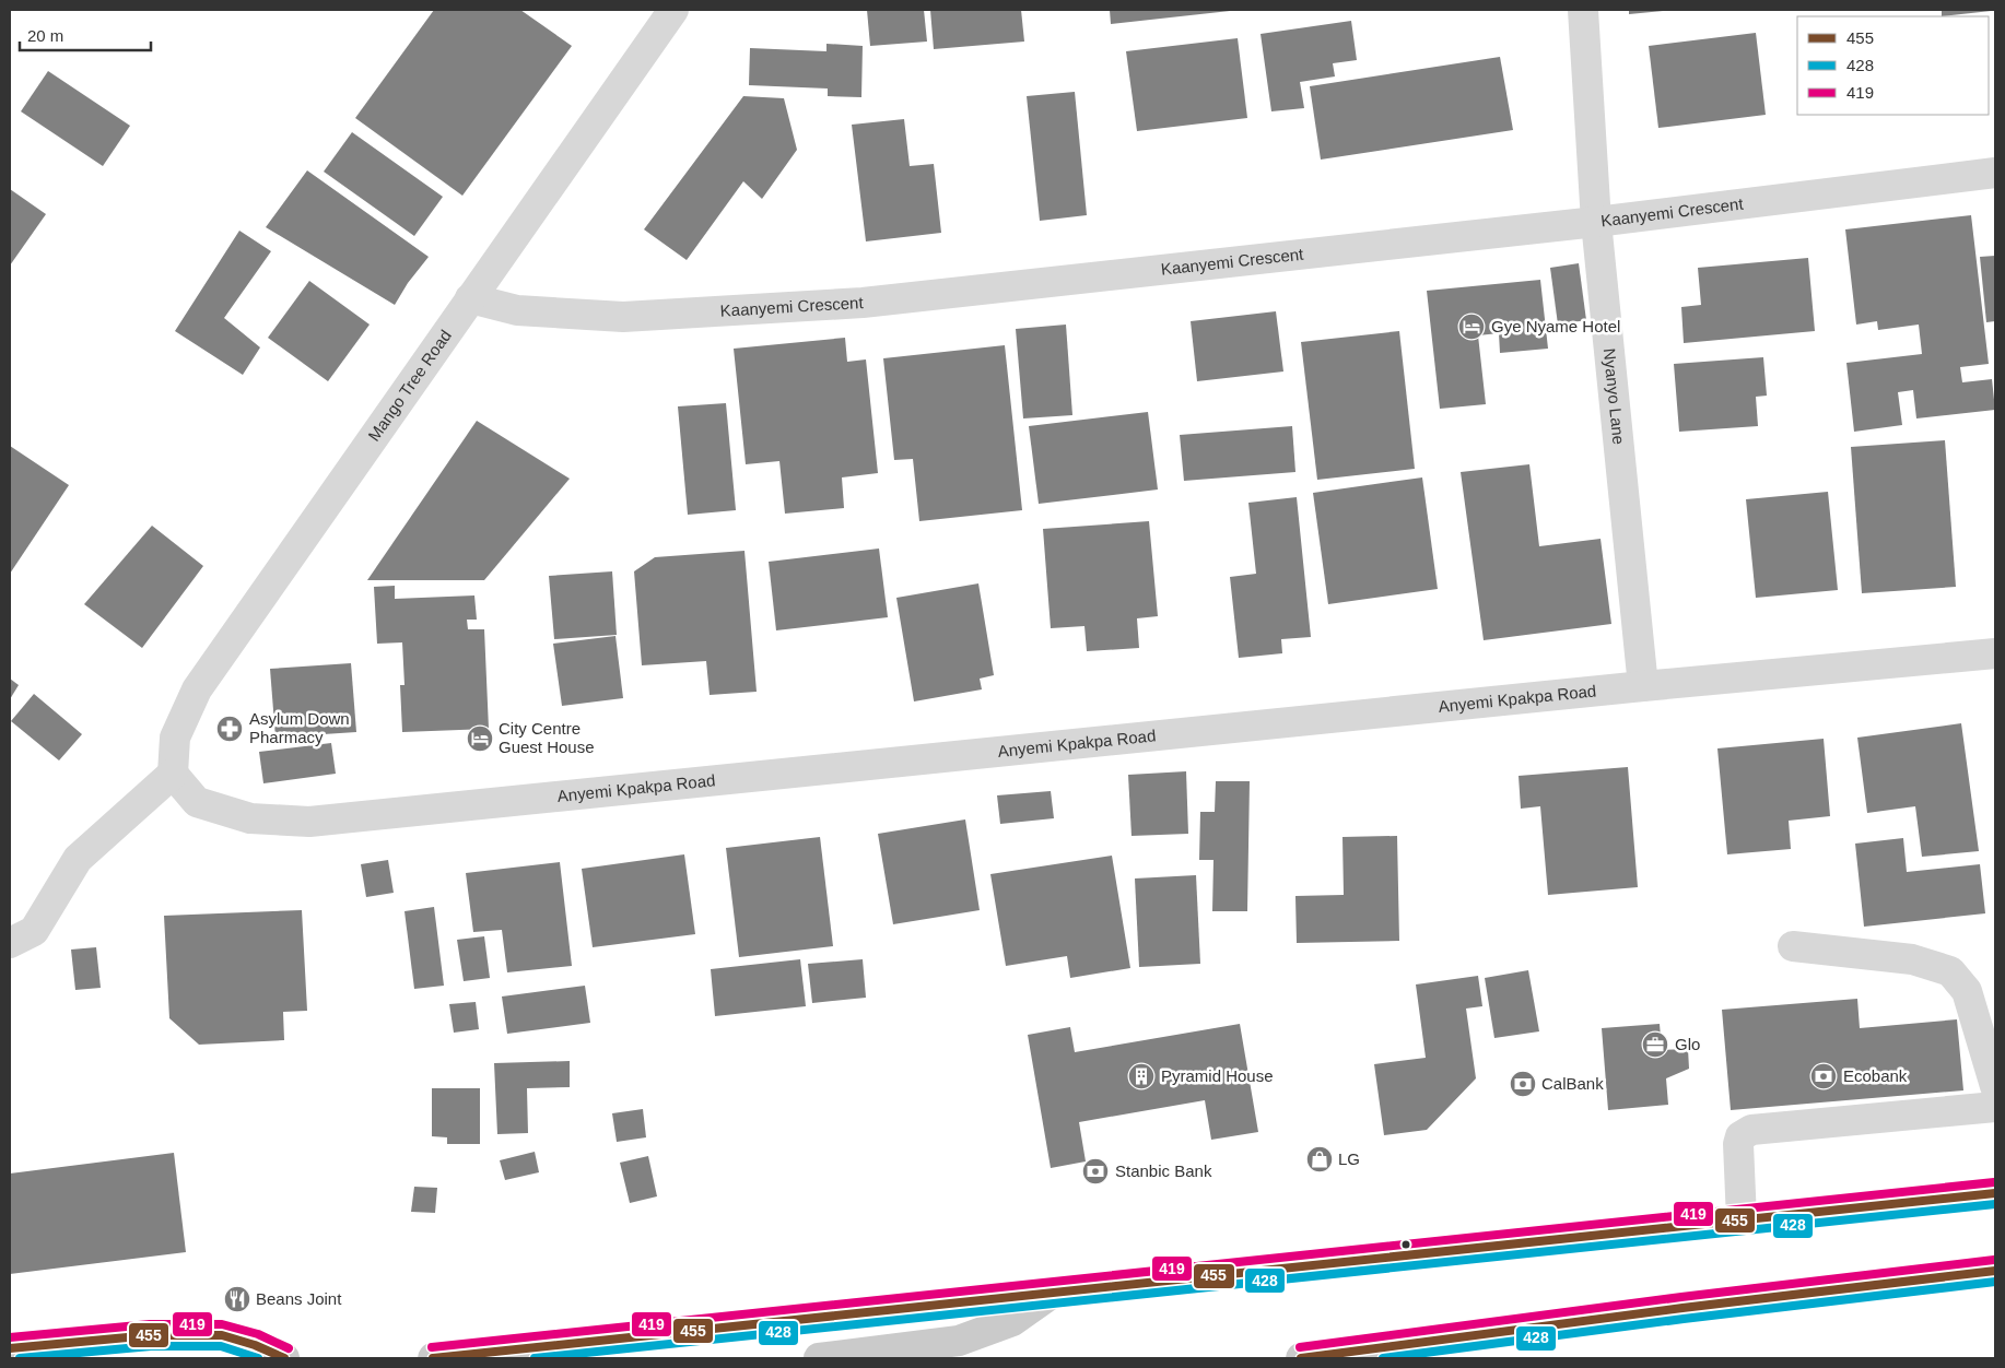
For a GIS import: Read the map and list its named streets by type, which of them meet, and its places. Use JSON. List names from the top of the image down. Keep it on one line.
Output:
{"streets":{"street":["Kaanyemi Crescent","Mango Tree Road","Nyanyo Lane","Anyemi Kpakpa Road"]},"crossings":[["Kaanyemi Crescent","Mango Tree Road"],["Kaanyemi Crescent","Nyanyo Lane"],["Mango Tree Road","Anyemi Kpakpa Road"],["Nyanyo Lane","Anyemi Kpakpa Road"]],"places":{"hotel":["Gye Nyame Hotel","City Centre Guest House"],"pharmacy":["Asylum Down Pharmacy"],"office":["Glo"],"building":["Pyramid House"],"bank":["Ecobank","CalBank","Stanbic Bank"],"shop":["LG"],"restaurant":["Beans Joint"]},"lines":["transit line 419","transit line 455","transit line 428"],"legend":["455","428","419"],"scale_bar":"20 m"}
